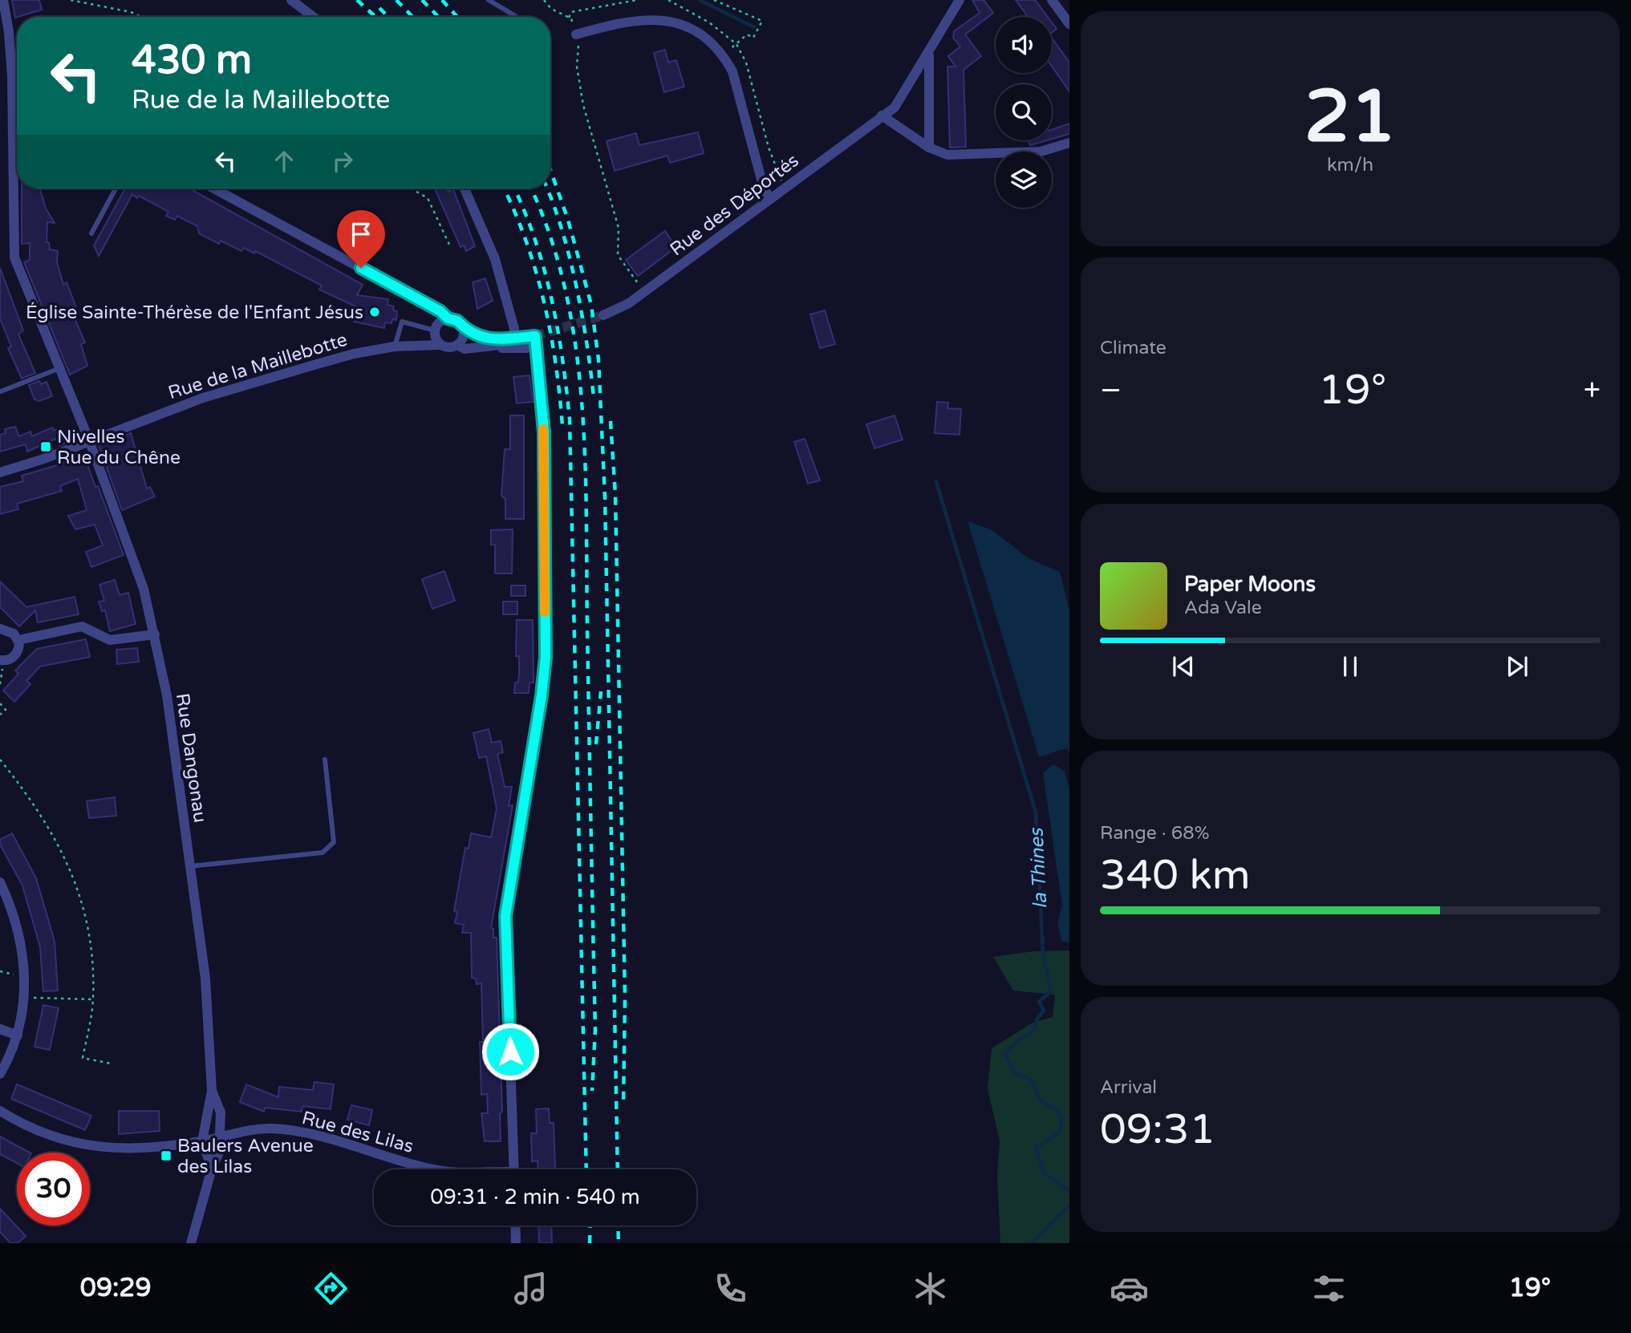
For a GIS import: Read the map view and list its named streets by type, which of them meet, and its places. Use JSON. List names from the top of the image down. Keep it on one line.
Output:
{"streets":{"street":["Rue des Déportés","Rue de la Maillebotte","Rue Dangonau","Rue des Lilas"]},"crossings":[["Rue de la Maillebotte","Rue Dangonau"],["Rue Dangonau","Rue des Lilas"]],"water":["la Thines"],"places":{"other":["Église Sainte-Thérèse de l'Enfant Jésus"],"transit":["Nivelles Rue du Chêne","Baulers Avenue des Lilas"]},"page":{"tile":[["21","km/h"],"Climate",["Range · 68%","340 km"],["Arrival","09:31"]],"turn":["430 m","Rue de la Maillebotte"],"heat":["−","19°","+"],"song":["Paper Moons","Ada Vale"],"limit":"30","trip":"09:31 · 2 min · 540 m","tabs":["09:29","19°"]}}
